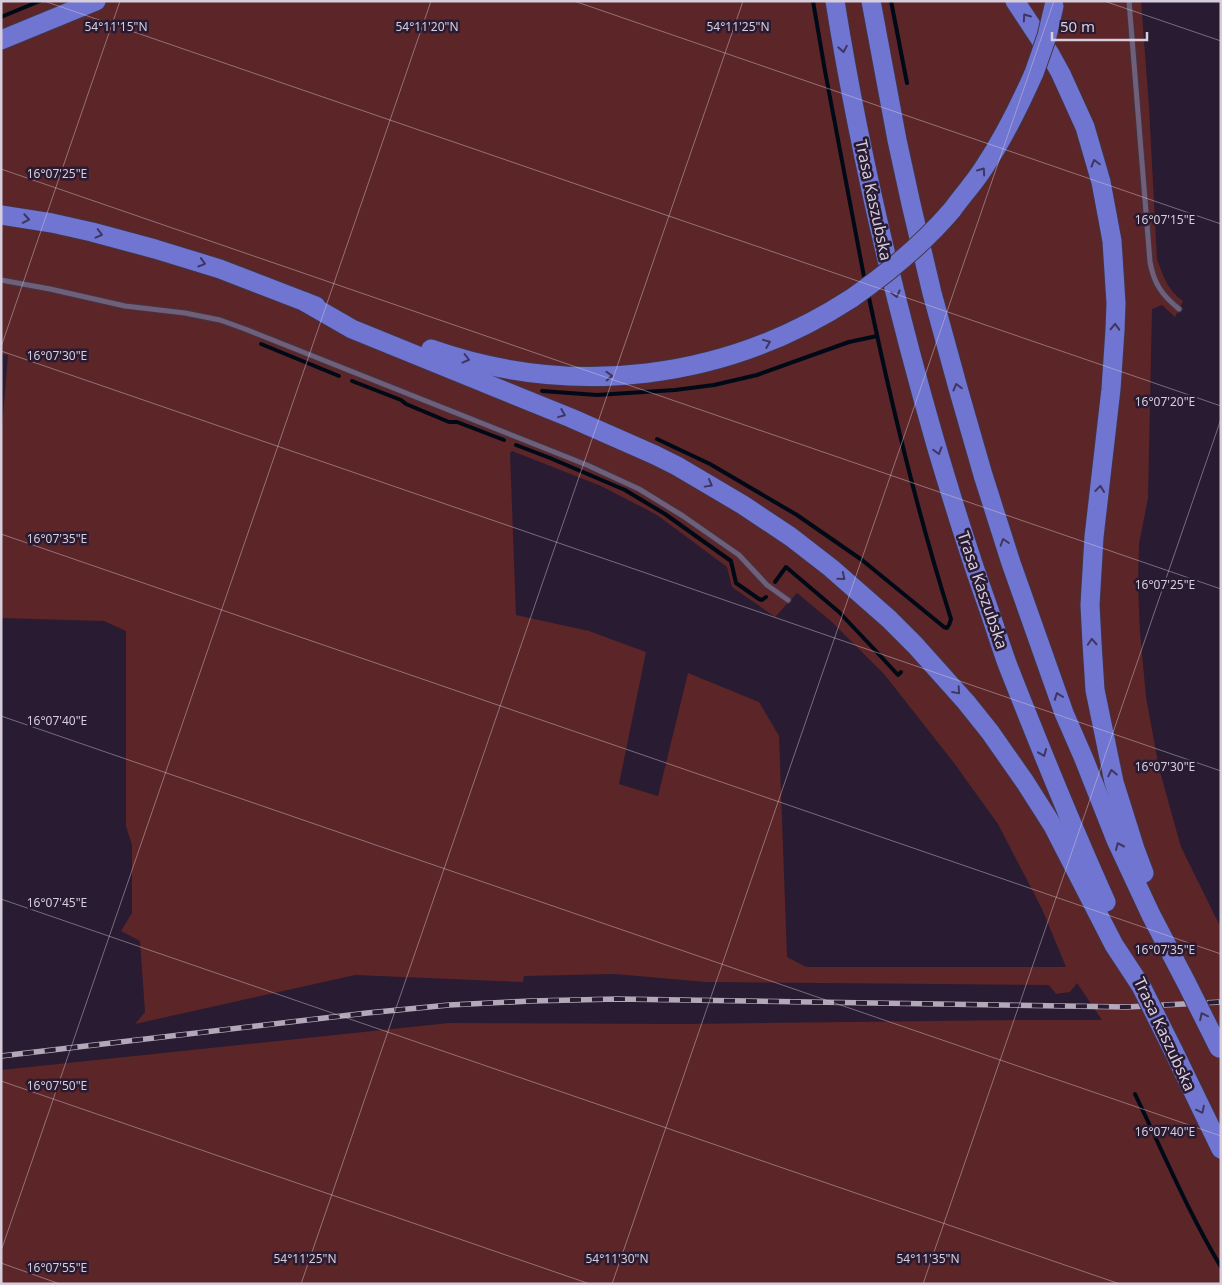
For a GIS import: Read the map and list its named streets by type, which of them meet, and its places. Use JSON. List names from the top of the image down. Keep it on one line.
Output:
{"streets":{"highway":["Trasa Kaszubska"]},"scale_bar":"50 m","coordinates":["54°11'15\"N","54°11'20\"N","54°11'25\"N","16°07'25\"E","16°07'15\"E","16°07'30\"E","16°07'20\"E","16°07'35\"E","16°07'40\"E","16°07'45\"E","16°07'50\"E","54°11'30\"N","54°11'35\"N","16°07'55\"E"]}
